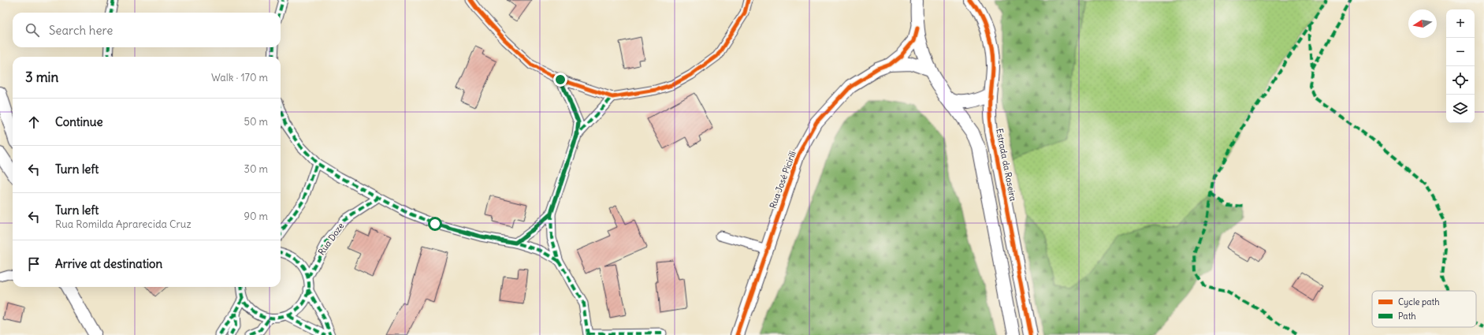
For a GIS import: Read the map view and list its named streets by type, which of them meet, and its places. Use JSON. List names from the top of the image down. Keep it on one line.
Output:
{"streets":{"street":["Estrada da Roseira","Rua José Picirili","Rua Doze"]},"legend":["Cycle path","Path"],"north":"left","page":{"map_buttons":["+","−"],"search":"Search here","heading":["3 min","Walk · 170 m"],"list":[["Continue","50 m"],["Turn left","30 m"],["Turn left","Rua Romilda Aprarecida Cruz","90 m"],"Arrive at destination"]}}
